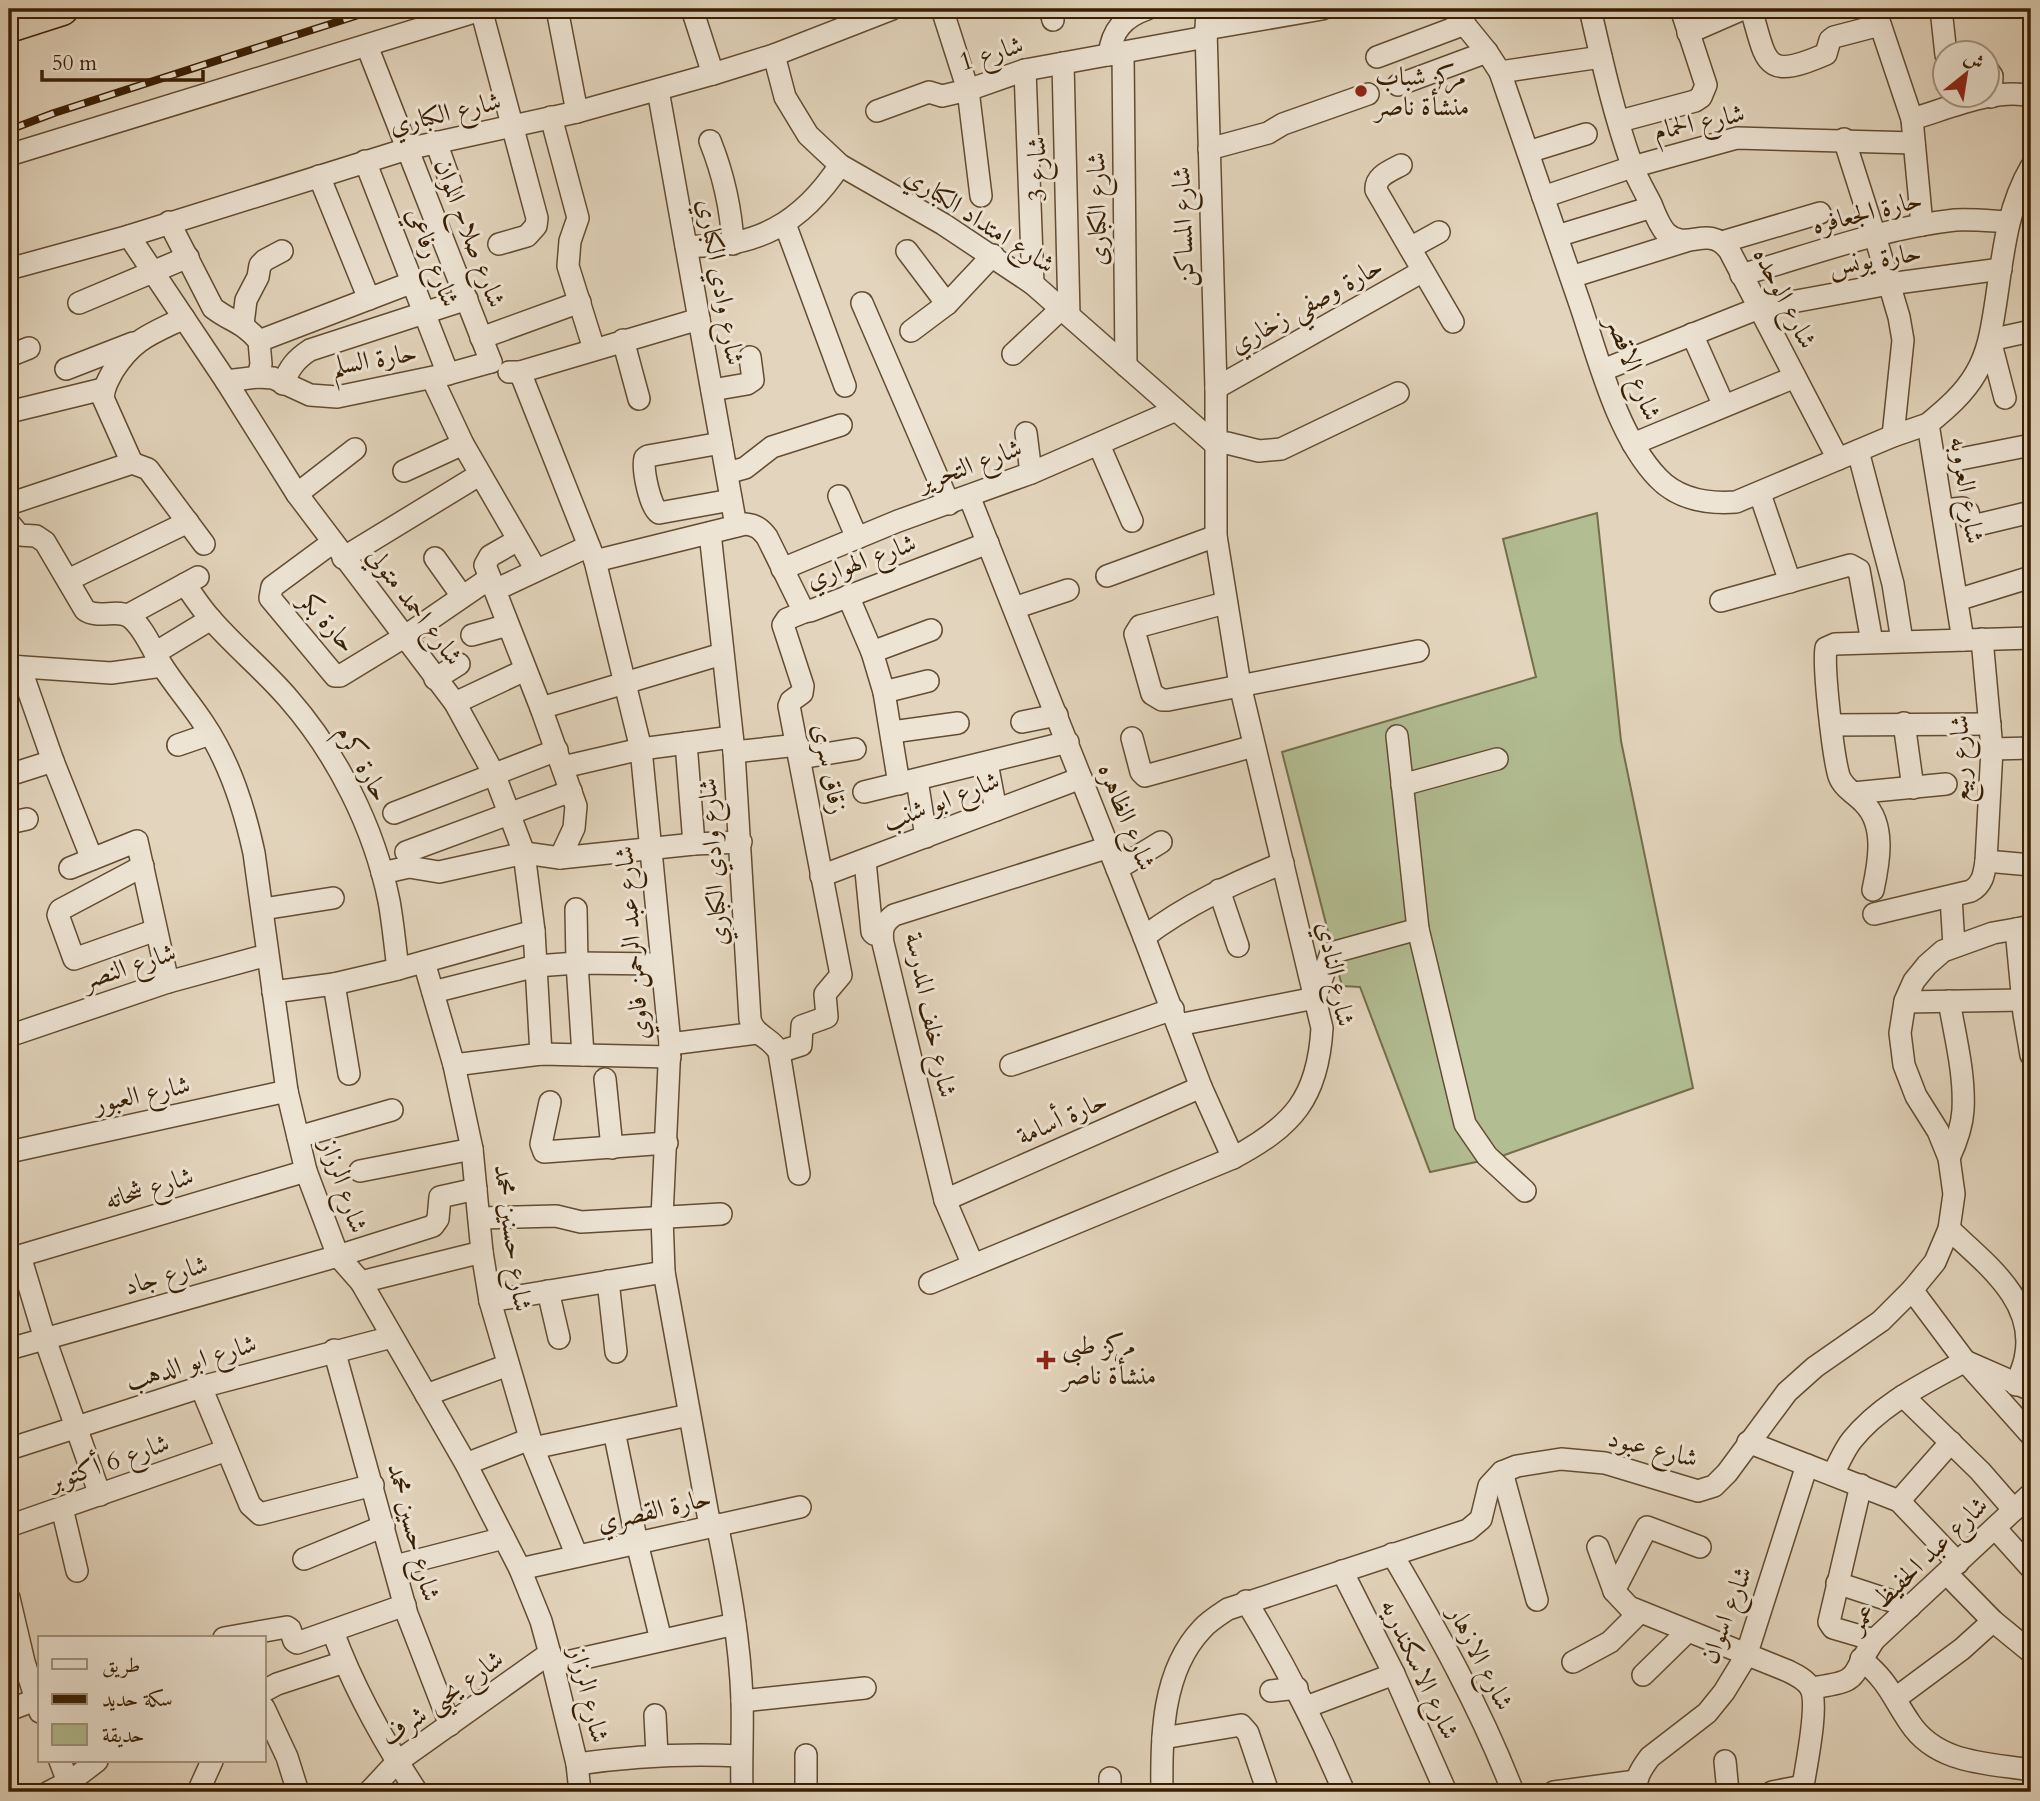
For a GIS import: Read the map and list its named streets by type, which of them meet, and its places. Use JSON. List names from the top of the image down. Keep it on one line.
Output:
{"streets":{"street":["شارع 1","شارع الكباري","شارع الحمام","شارع 3","شارع الكبارى","حارة الجعافره","شارع امتداد الكباري","شارع المساكن","شارع صلاح الموان","شارع رفاعي","حارة يونس","شارع وادي الكباري","شارع الوحده","حارة وصفي زخاري","حارة السلم","شارع الاقصر","شارع التحرير","شارع العروبه","شارع الهواري","شارع احمد متولي","حارة بكر","شارع ربيع","حارة كرم","زقاق سرى","شارع ابو شنب","شارع الظاهره","شارع عبد الرحمن فاوي","شارع النصر","شارع النادي","شارع خلف المدرسة","شارع العبور","حارة أسامة","شارع الرزاز","شارع شحاته","شارع حسنين محمد","شارع جاد","شارع ابو الدهب","شارع عبود","شارع 6 أكتوبر","حارة القصري","شارع حسين محمد","شارع عبد الحفيظ عمر","شارع اسوان","شارع الازهار","شارع الاسكندريه","شارع يحيى شرف"]},"crossings":[["شارع 1","شارع 3"],["شارع 1","شارع الكبارى"],["شارع 1","شارع المساكن"],["شارع الكباري","شارع امتداد الكباري"],["شارع الكباري","شارع صلاح الموان"],["شارع الكباري","شارع رفاعي"],["شارع الكباري","شارع وادي الكباري"],["شارع الكباري","شارع احمد متولي"],["شارع الحمام","شارع الاقصر"],["شارع 3","شارع امتداد الكباري"],["شارع الكبارى","شارع امتداد الكباري"],["حارة الجعافره","شارع الوحده"],["حارة الجعافره","شارع العروبه"],["شارع امتداد الكباري","شارع المساكن"],["شارع امتداد الكباري","شارع التحرير"],["شارع امتداد الكباري","شارع النادي"],["شارع المساكن","حارة وصفي زخاري"],["شارع المساكن","شارع النادي"],["شارع صلاح الموان","حارة السلم"],["شارع رفاعي","حارة السلم"],["شارع رفاعي","حارة بكر"],["حارة يونس","شارع الوحده"],["حارة يونس","شارع الاقصر"],["حارة يونس","شارع العروبه"],["شارع وادي الكباري","شارع الهواري"],["شارع الوحده","شارع الاقصر"],["حارة السلم","شارع احمد متولي"],["شارع الاقصر","شارع العروبه"],["شارع التحرير","شارع الهواري"],["شارع التحرير","شارع الظاهره"],["شارع العروبه","شارع ربيع"],["شارع الهواري","زقاق سرى"],["شارع الهواري","شارع الظاهره"],["شارع احمد متولي","حارة بكر"],["حارة بكر","شارع عبد الرحمن فاوي"],["حارة كرم","شارع الرزاز"],["زقاق سرى","شارع ابو شنب"],["شارع ابو شنب","شارع الظاهره"],["شارع الظاهره","شارع النادي"],["شارع الظاهره","شارع خلف المدرسة"],["شارع الظاهره","حارة أسامة"],["شارع عبد الرحمن فاوي","حارة القصري"],["شارع النصر","شارع الرزاز"],["شارع النادي","شارع خلف المدرسة"],["شارع خلف المدرسة","حارة أسامة"],["شارع العبور","شارع الرزاز"],["شارع الرزاز","شارع شحاته"],["شارع الرزاز","شارع جاد"],["شارع الرزاز","شارع ابو الدهب"],["شارع الرزاز","حارة القصري"],["شارع الرزاز","شارع يحيى شرف"],["شارع حسنين محمد","شارع جاد"],["شارع حسنين محمد","حارة القصري"],["شارع ابو الدهب","شارع حسين محمد"],["شارع حسين محمد","شارع يحيى شرف"]],"places":{"other":["مركز شباب منشأة ناصر"],"health":["مركز طبى منشأة ناصر"]},"legend":["طريق","سكة حديد","حديقة"],"scale_bar":"50 m","north":"top right"}
